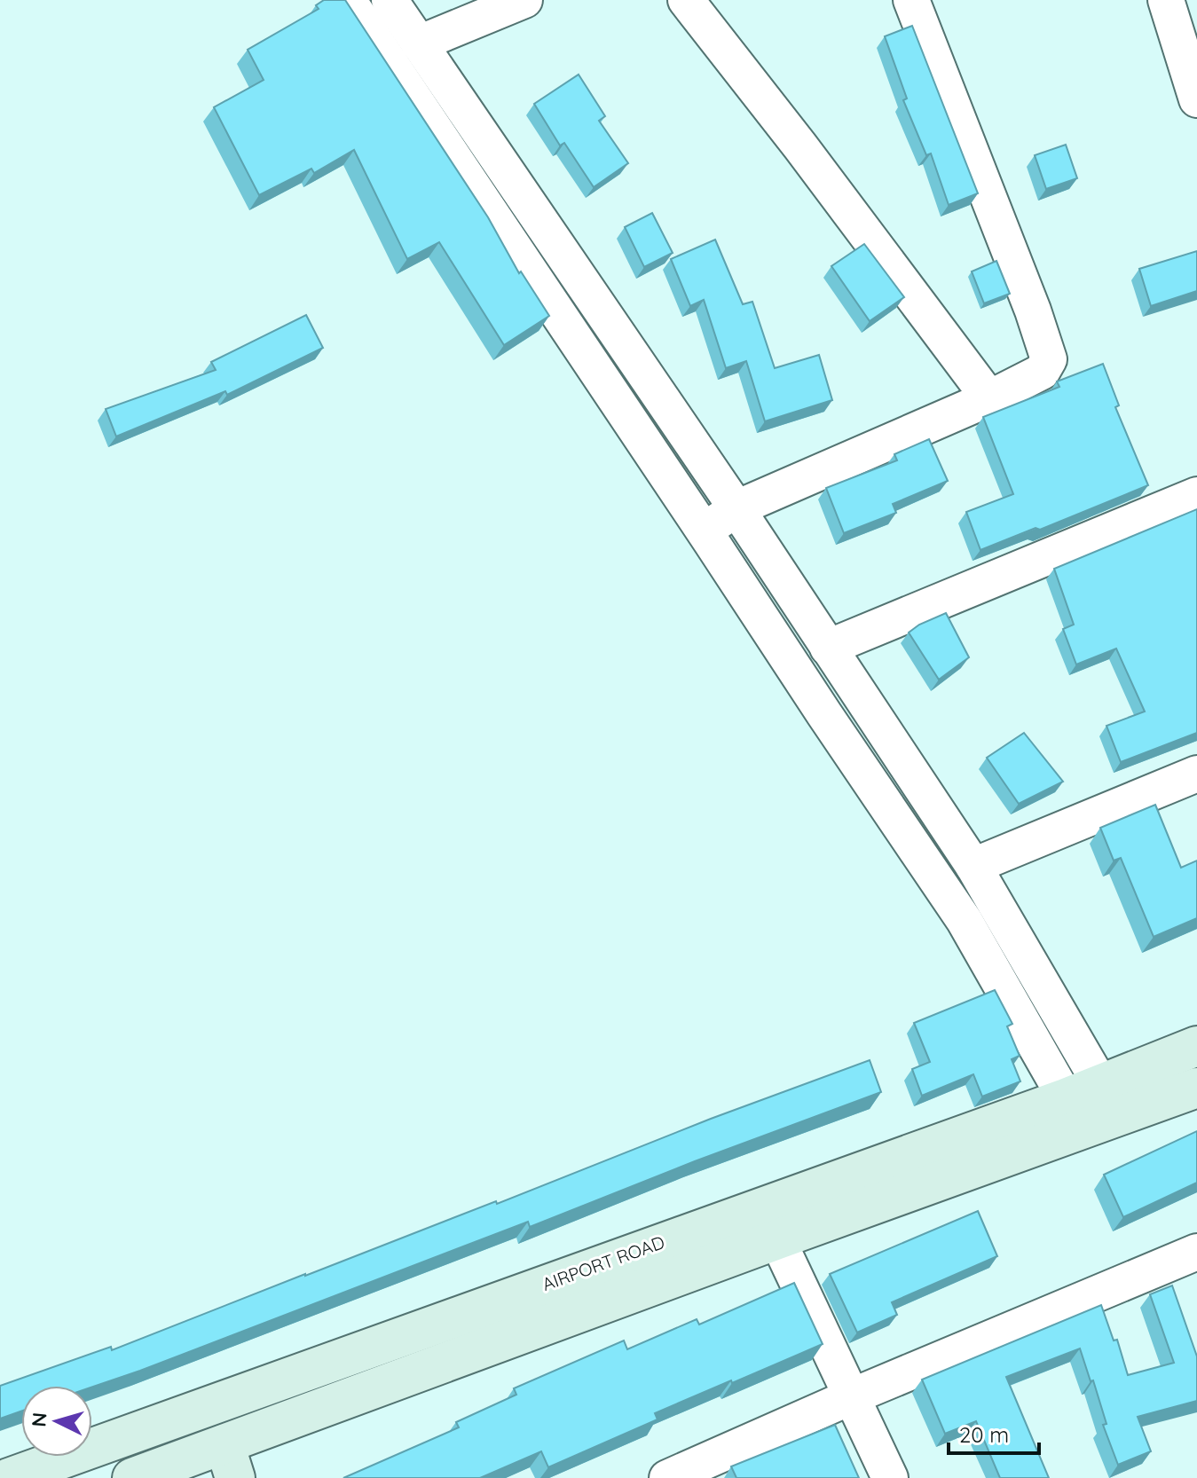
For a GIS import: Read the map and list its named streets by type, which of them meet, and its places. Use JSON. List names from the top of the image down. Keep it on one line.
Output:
{"streets":{"main road":["AIRPORT ROAD"]},"scale_bar":"20 m","north":"left"}
